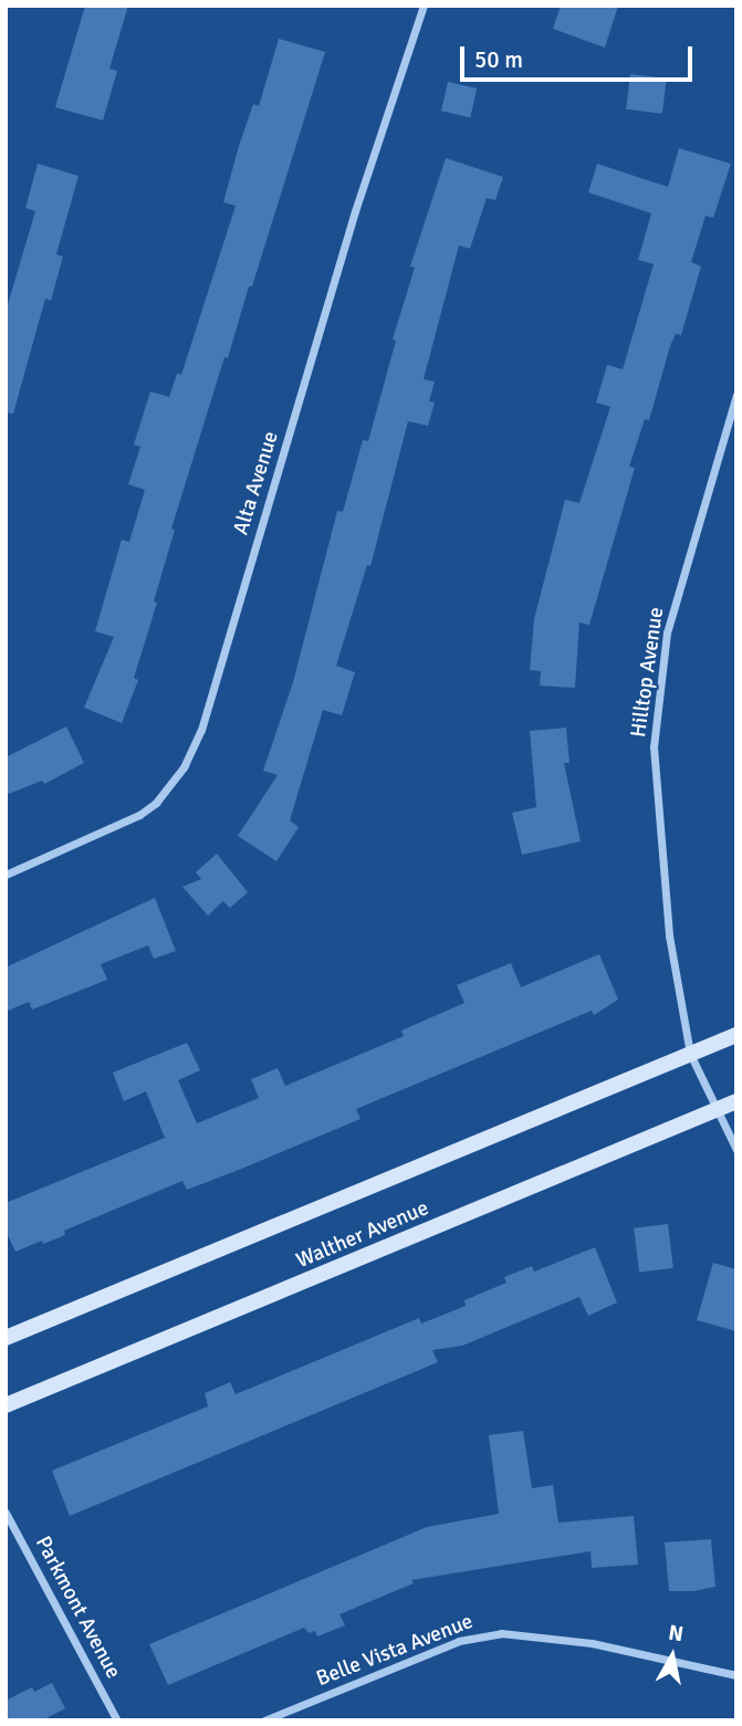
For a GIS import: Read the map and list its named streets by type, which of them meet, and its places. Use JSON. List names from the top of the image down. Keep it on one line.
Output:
{"streets":{"main road":["Walther Avenue"],"street":["Alta Avenue","Hilltop Avenue","Parkmont Avenue","Belle Vista Avenue"]},"crossings":[["Hilltop Avenue","Walther Avenue"]],"scale_bar":"50 m","north":"top"}
